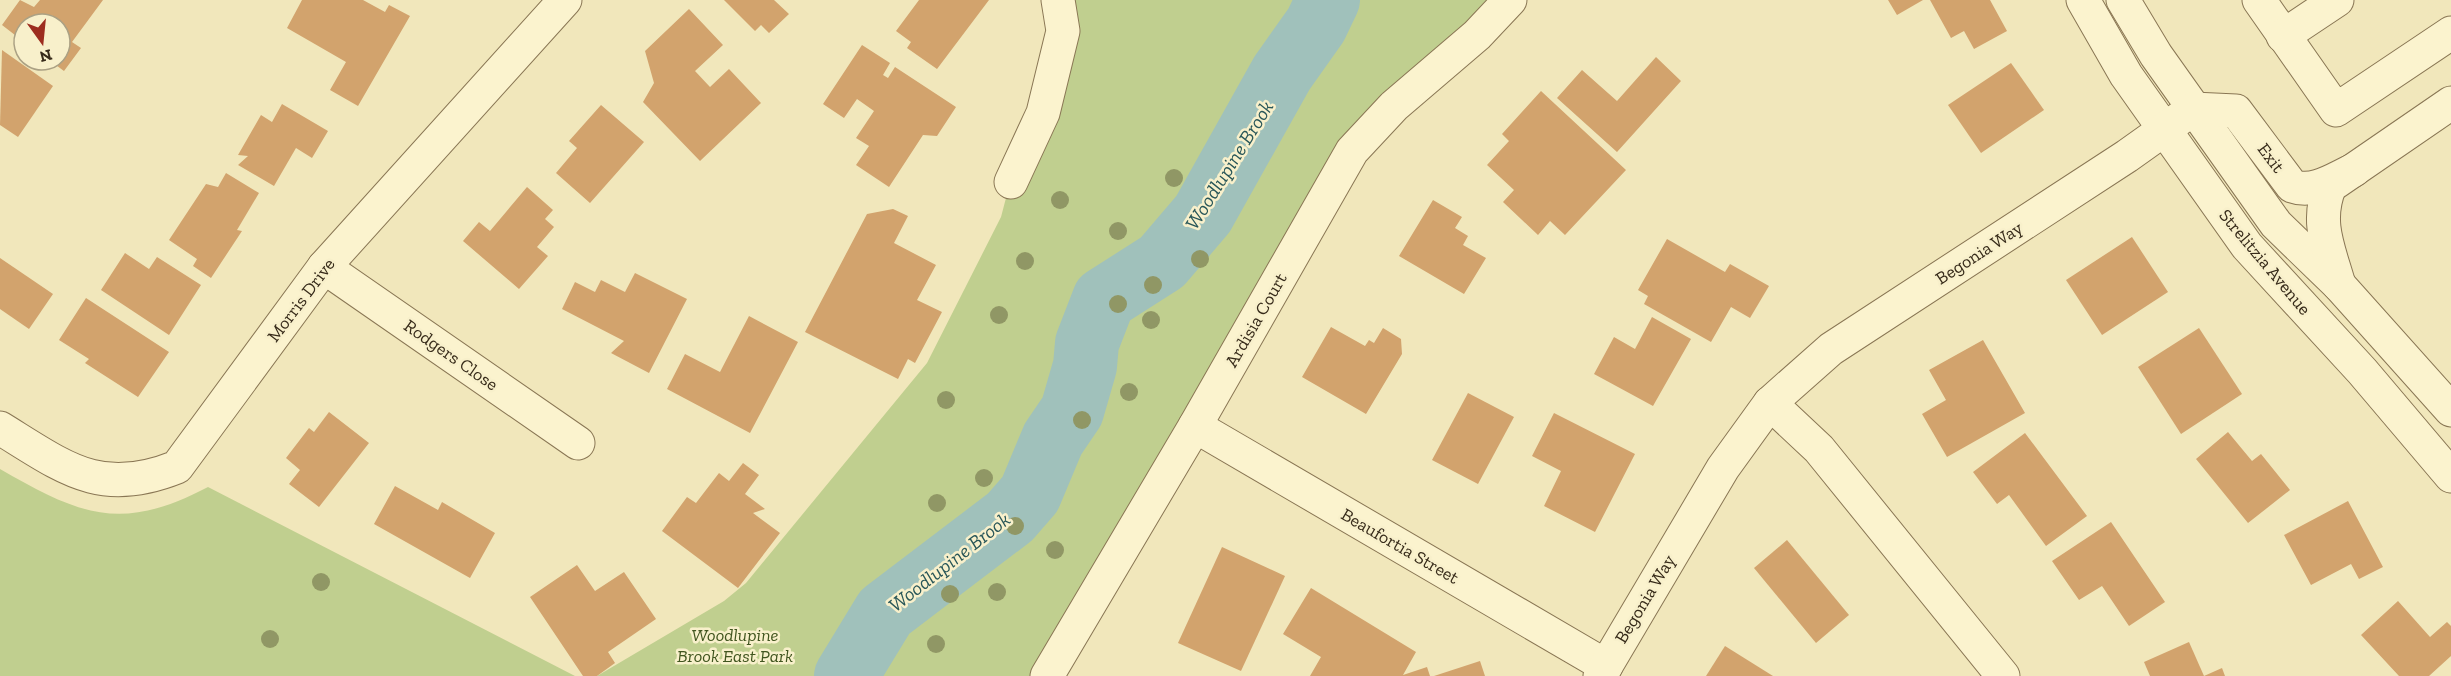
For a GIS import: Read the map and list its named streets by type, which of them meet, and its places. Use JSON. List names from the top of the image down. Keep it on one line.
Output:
{"streets":{"street":["Exit","Begonia Way","Strelitzia Avenue","Morris Drive","Ardisia Court","Rodgers Close","Beaufortia Street"]},"crossings":[["Exit","Begonia Way"],["Exit","Strelitzia Avenue"],["Begonia Way","Strelitzia Avenue"],["Begonia Way","Beaufortia Street"],["Morris Drive","Rodgers Close"],["Ardisia Court","Beaufortia Street"]],"water":["Woodlupine Brook"],"parks":["Woodlupine Brook East Park"],"north":"bottom"}
